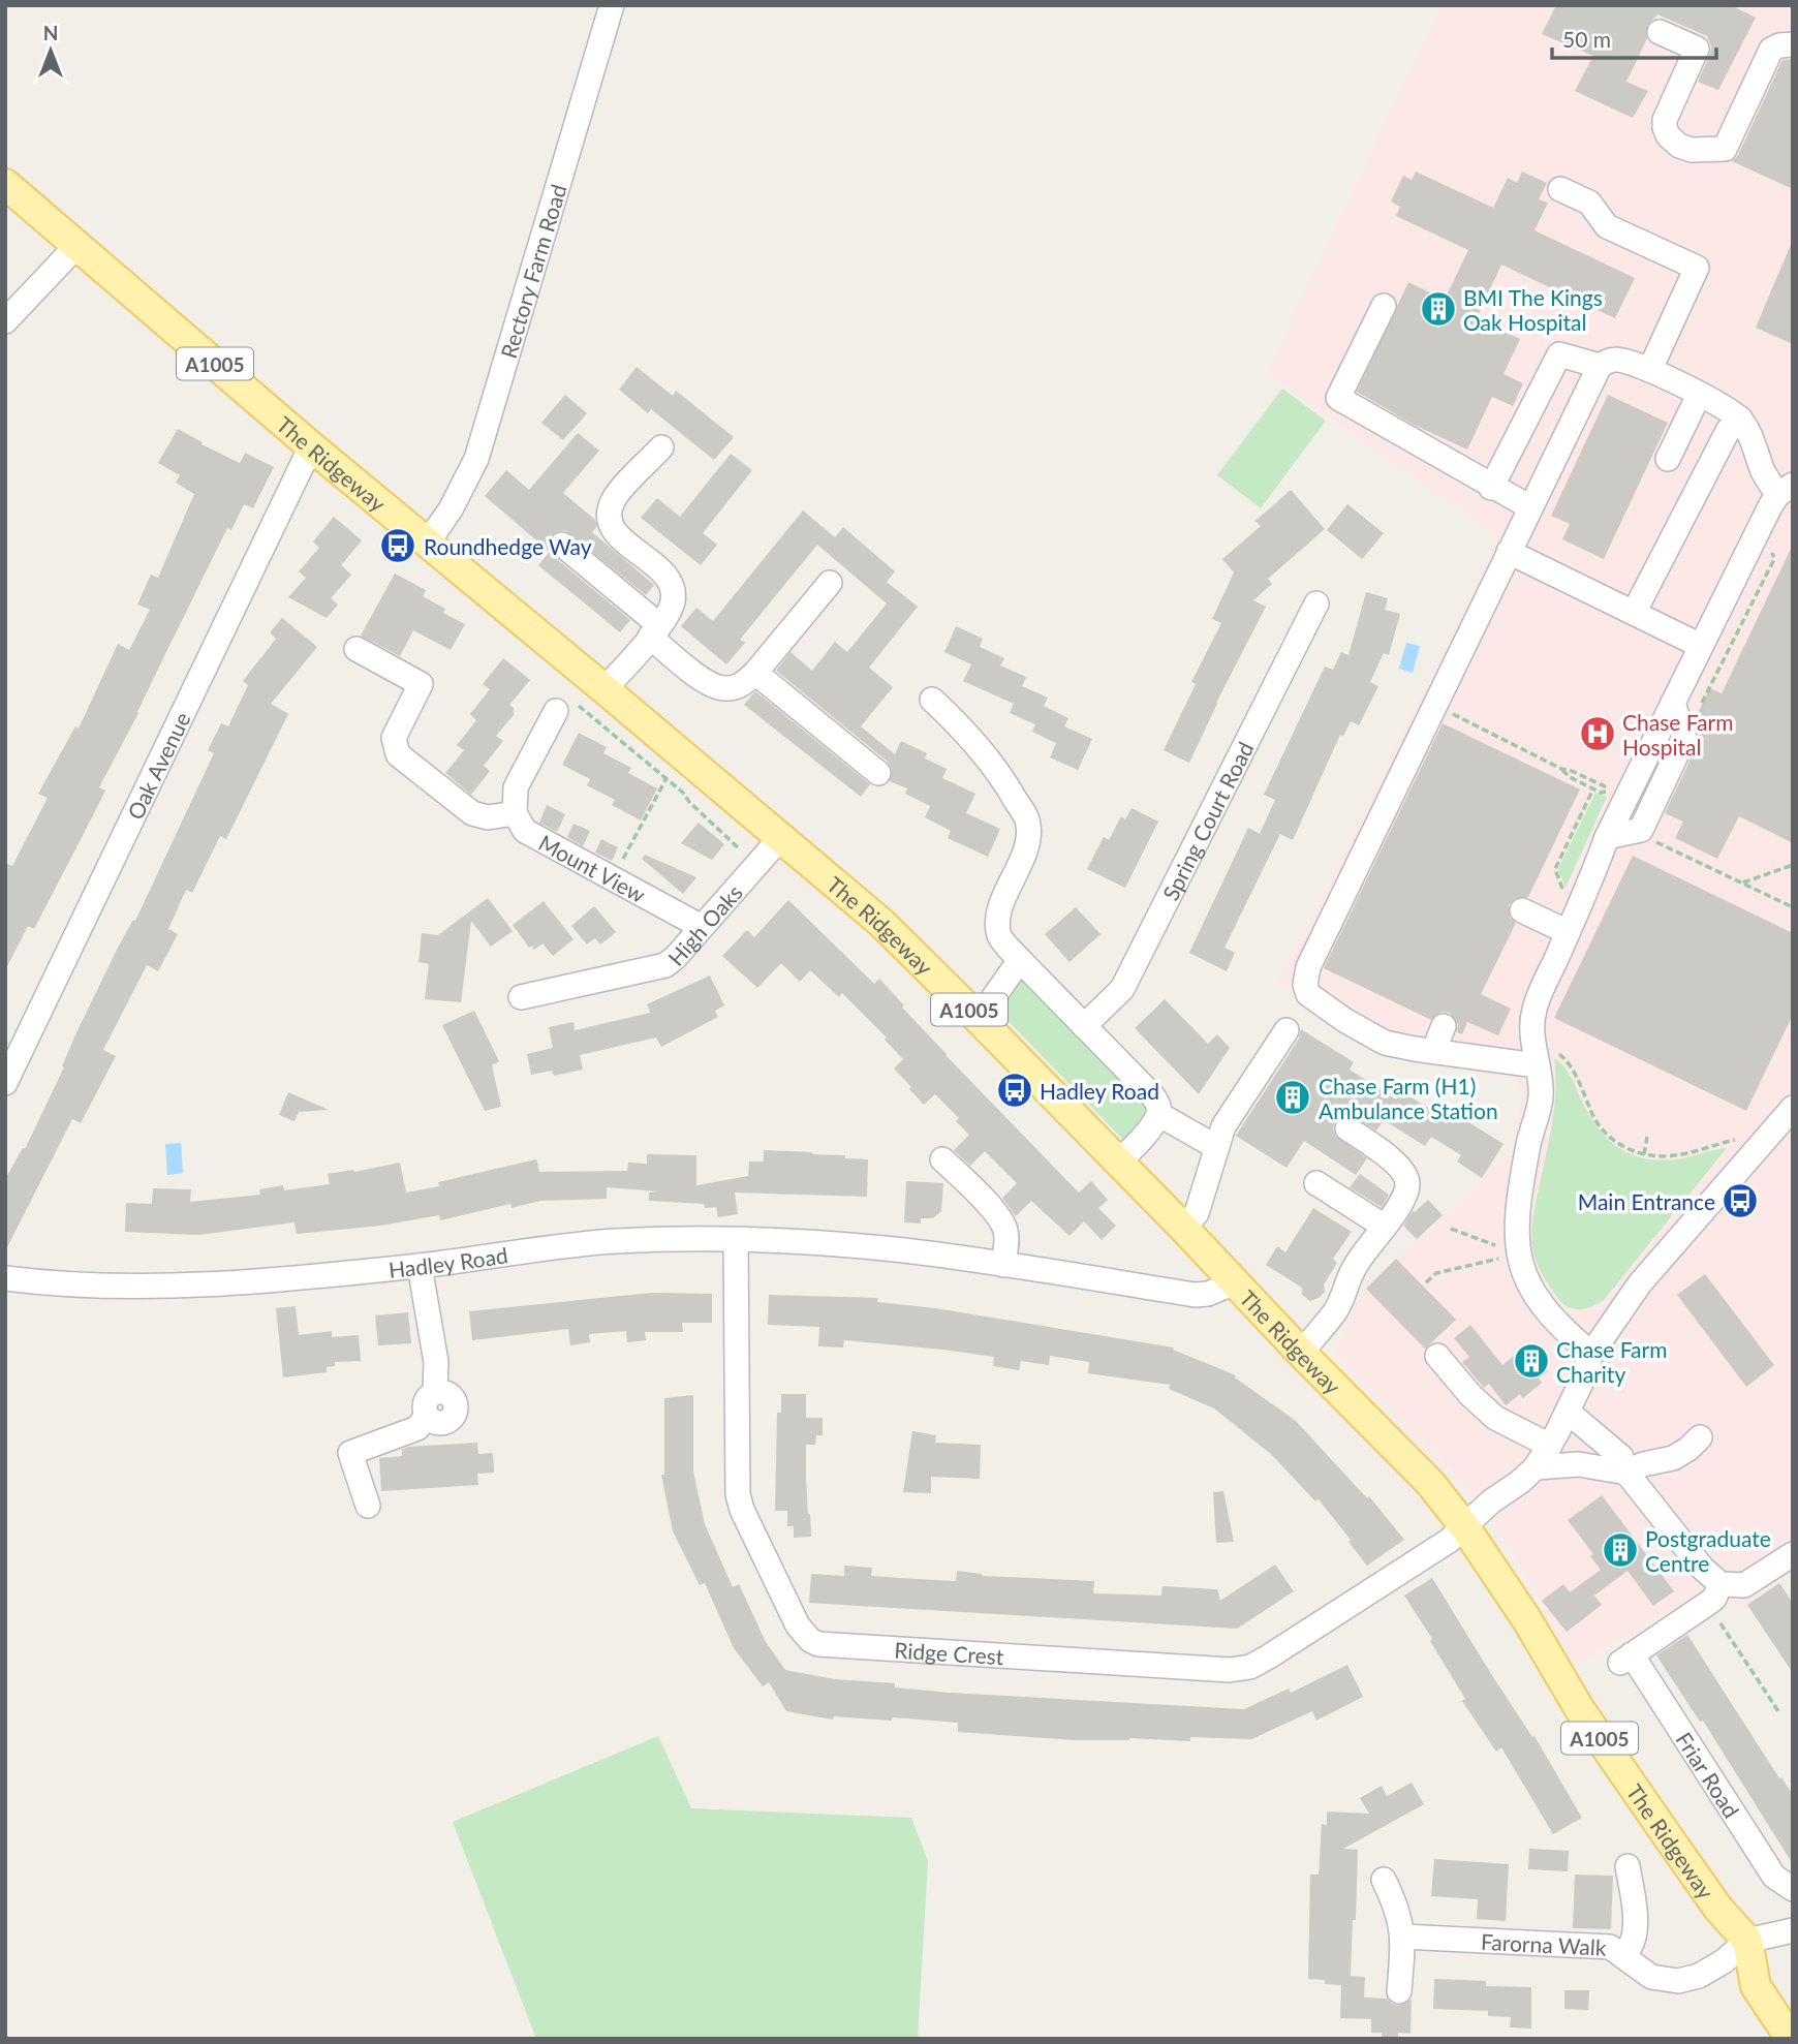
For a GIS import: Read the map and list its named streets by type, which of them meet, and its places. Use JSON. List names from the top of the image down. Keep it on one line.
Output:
{"streets":{"main road":["A1005","The Ridgeway"],"street":["Rectory Farm Road","Oak Avenue","Spring Court Road","Mount View","High Oaks","Hadley Road","Ridge Crest","Friar Road","Farorna Walk"]},"crossings":[["Rectory Farm Road","The Ridgeway"],["The Ridgeway","Oak Avenue"],["The Ridgeway","High Oaks"],["The Ridgeway","Hadley Road"],["The Ridgeway","Ridge Crest"],["The Ridgeway","Farorna Walk"],["Mount View","High Oaks"],["Hadley Road","Ridge Crest"]],"places":{"building":["BMI The Kings Oak Hospital","Chase Farm (H1) Ambulance Station","Chase Farm Charity","Postgraduate Centre"],"bus stop":["Roundhedge Way","Hadley Road","Main Entrance"],"hospital":["Chase Farm Hospital"]},"scale_bar":"50 m","north":"top"}
